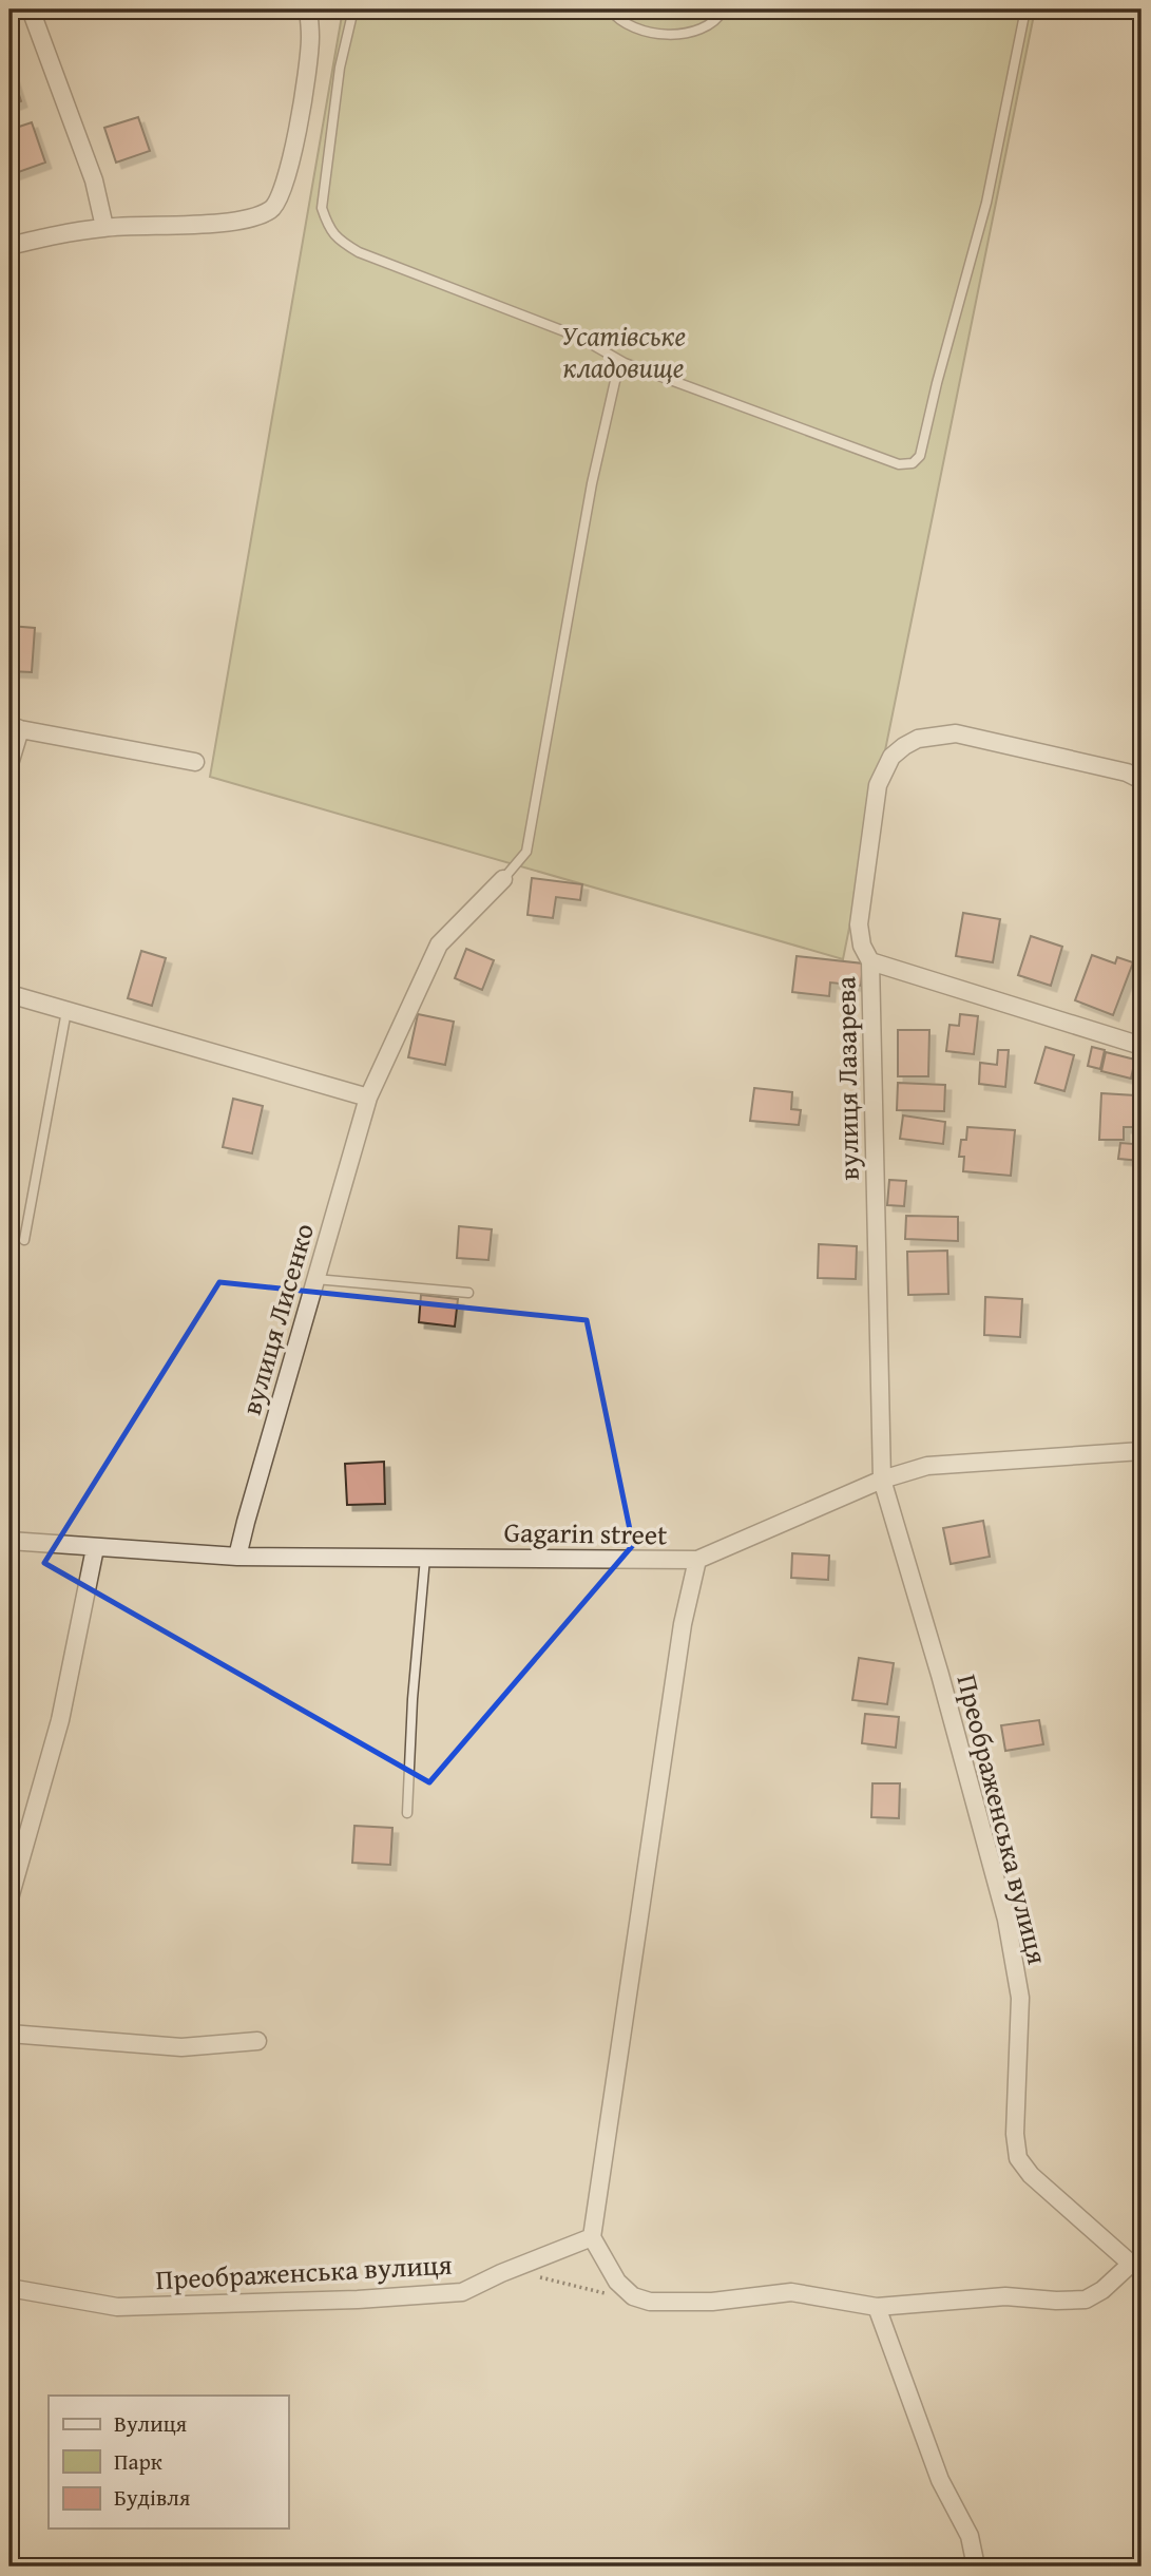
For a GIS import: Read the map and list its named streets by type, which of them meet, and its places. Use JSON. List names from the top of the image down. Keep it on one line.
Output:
{"streets":{"street":["вулиця Лазарева","вулиця Лисенко","Gagarin street","Преображенська вулиця"]},"crossings":[["вулиця Лазарева","Gagarin street"],["вулиця Лазарева","Преображенська вулиця"],["вулиця Лисенко","Gagarin street"],["Gagarin street","Преображенська вулиця"]],"parks":["Усатівське кладовище"],"legend":["Вулиця","Парк","Будівля"]}
